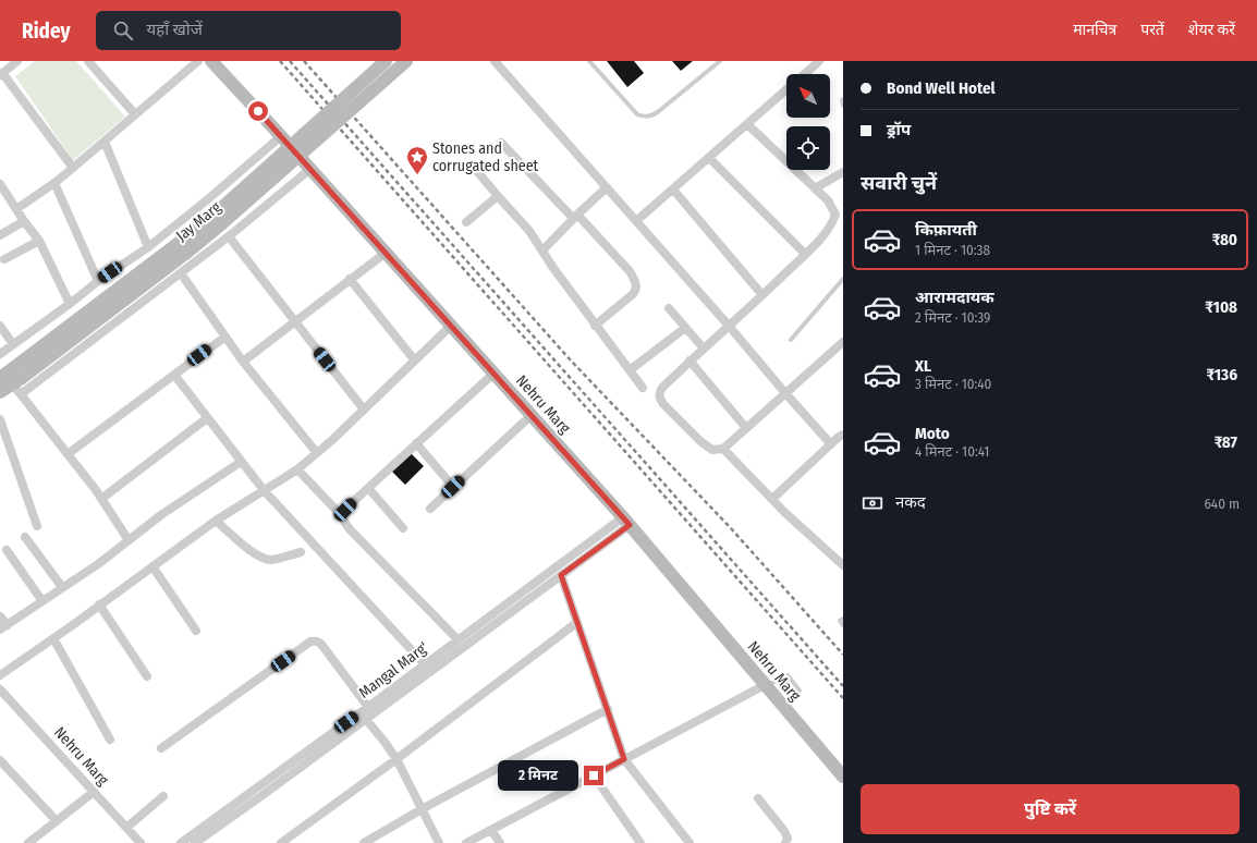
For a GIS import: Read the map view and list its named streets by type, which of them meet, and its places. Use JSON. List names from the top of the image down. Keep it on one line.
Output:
{"streets":{"main road":["Jay Marg","Nehru Marg"],"street":["Mangal Marg'"]},"crossings":[["Nehru Marg","Mangal Marg'"]],"places":{"place":["Stones and corrugated sheet"]},"north":"top left","page":{"header":"Ridey","search":"यहाँ खोजें","nav":["मानचित्र","परतें","शेयर करें"],"banner":["Bond Well Hotel","ड्रॉप"],"heading":"सवारी चुनें","list":[{"name":"किफ़ायती","note":"1 मिनट · 10:38","value":"₹80"},{"name":"आरामदायक","note":"2 मिनट · 10:39","value":"₹108"},{"name":"XL","note":"3 मिनट · 10:40","value":"₹136"},{"name":"Moto","note":"4 मिनट · 10:41","value":"₹87"}],"pay":["नकद","640 m"],"bubble":"2 मिनट","buttons":"पुष्टि करें"}}
